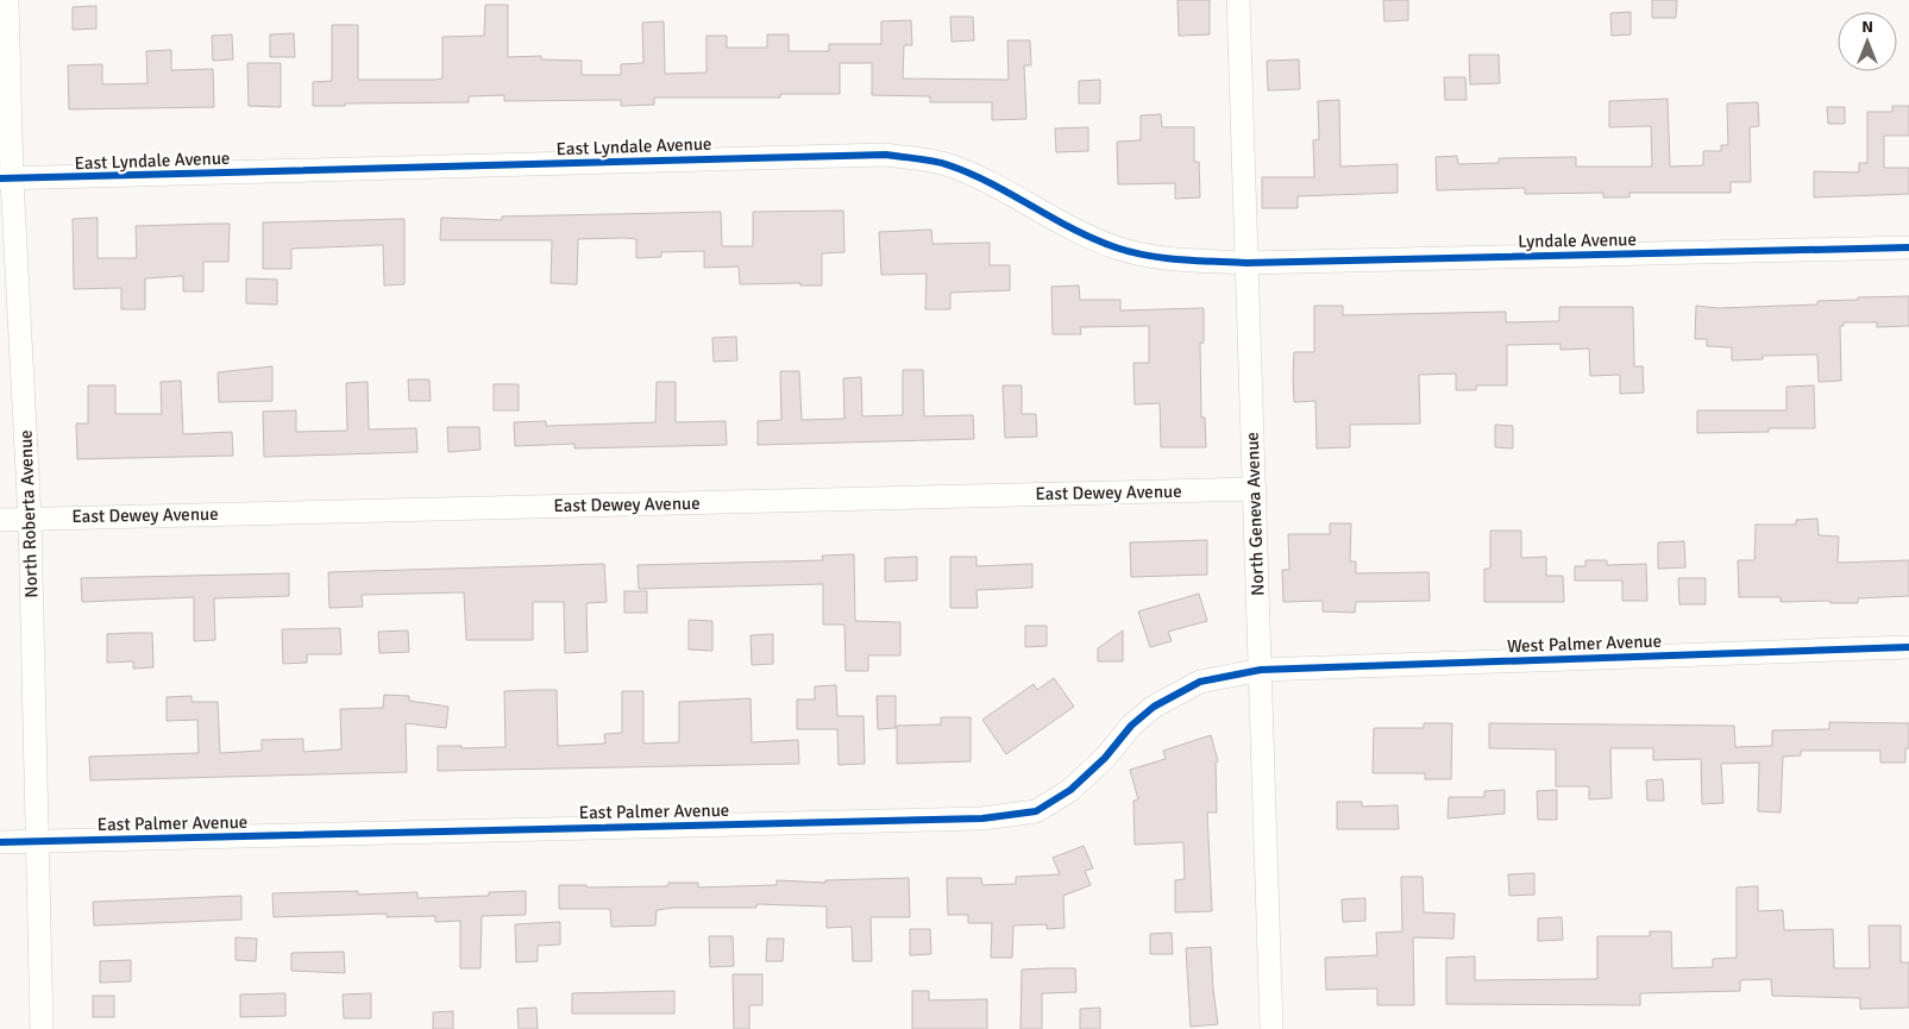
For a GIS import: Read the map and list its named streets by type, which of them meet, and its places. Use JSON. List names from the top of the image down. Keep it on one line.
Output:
{"streets":{"street":["East Lyndale Avenue","Lyndale Avenue","East Dewey Avenue","North Roberta Avenue","North Geneva Avenue","West Palmer Avenue","East Palmer Avenue"]},"crossings":[["East Lyndale Avenue","Lyndale Avenue"],["East Lyndale Avenue","North Roberta Avenue"],["East Lyndale Avenue","North Geneva Avenue"],["Lyndale Avenue","North Geneva Avenue"],["East Dewey Avenue","North Roberta Avenue"],["East Dewey Avenue","North Geneva Avenue"],["North Roberta Avenue","East Palmer Avenue"],["North Geneva Avenue","West Palmer Avenue"],["North Geneva Avenue","East Palmer Avenue"],["West Palmer Avenue","East Palmer Avenue"]],"north":"top"}
